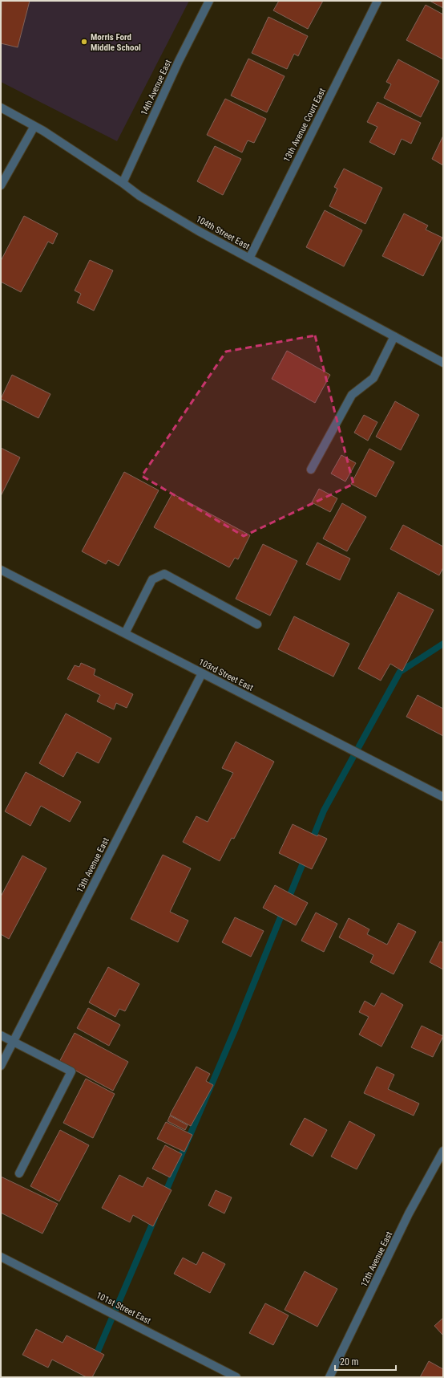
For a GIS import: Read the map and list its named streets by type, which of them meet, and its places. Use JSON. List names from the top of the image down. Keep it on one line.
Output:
{"streets":{"street":["14th Avenue East","13th Avenue Court East","104th Street East","103rd Street East","13th Avenue East","12th Avenue East","101st Street East"]},"crossings":[["14th Avenue East","104th Street East"],["13th Avenue Court East","104th Street East"],["103rd Street East","13th Avenue East"]],"places":["Morris Ford Middle School"],"scale_bar":"20 m"}
